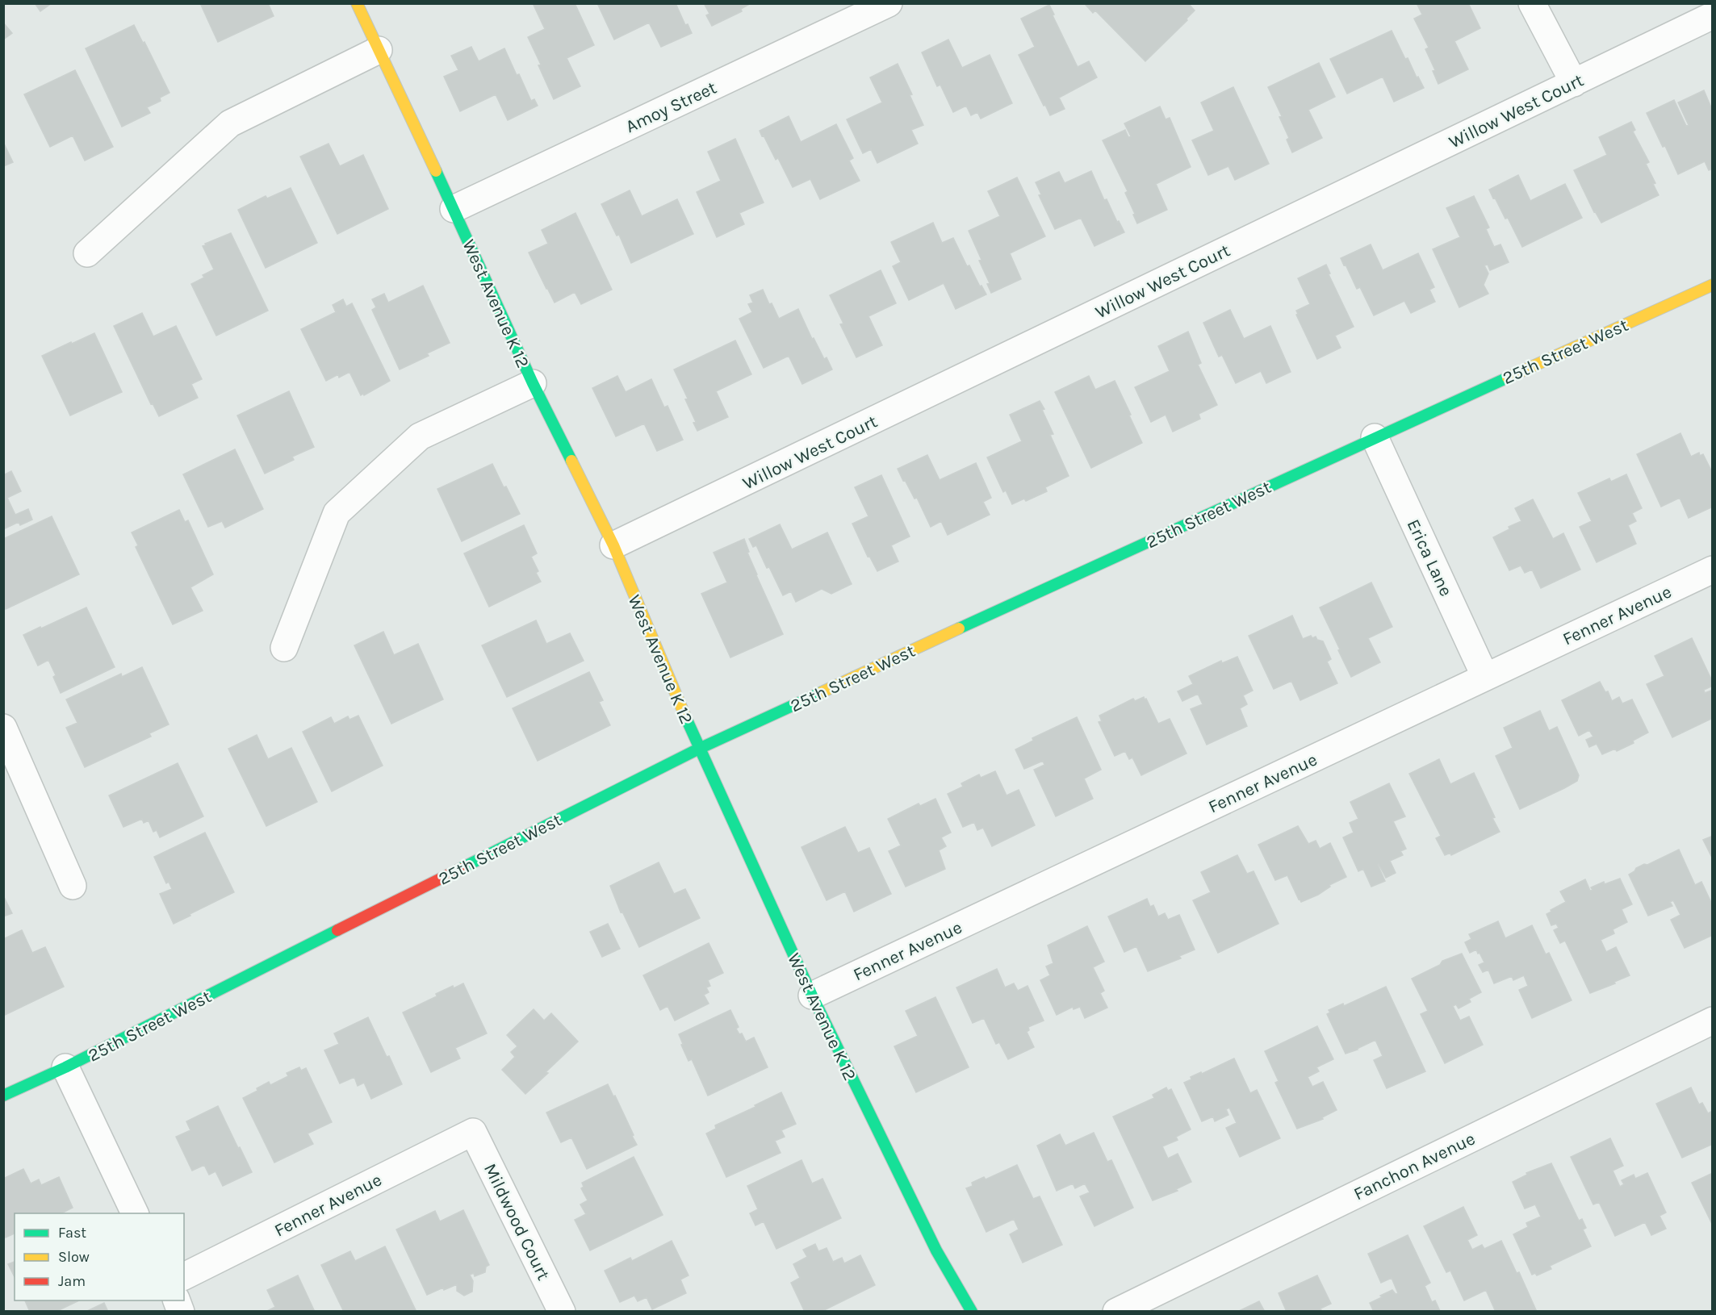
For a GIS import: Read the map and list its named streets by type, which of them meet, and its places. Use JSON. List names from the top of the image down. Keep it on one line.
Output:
{"streets":{"street":["Amoy Street","Willow West Court","West Avenue K 12","25th Street West","Erica Lane","Fenner Avenue","Fanchon Avenue","Mildwood Court"]},"crossings":[["Amoy Street","West Avenue K 12"],["Willow West Court","West Avenue K 12"],["West Avenue K 12","25th Street West"],["West Avenue K 12","Fenner Avenue"],["25th Street West","Erica Lane"],["Erica Lane","Fenner Avenue"],["Fenner Avenue","Mildwood Court"]],"legend":["Fast","Slow","Jam"]}
